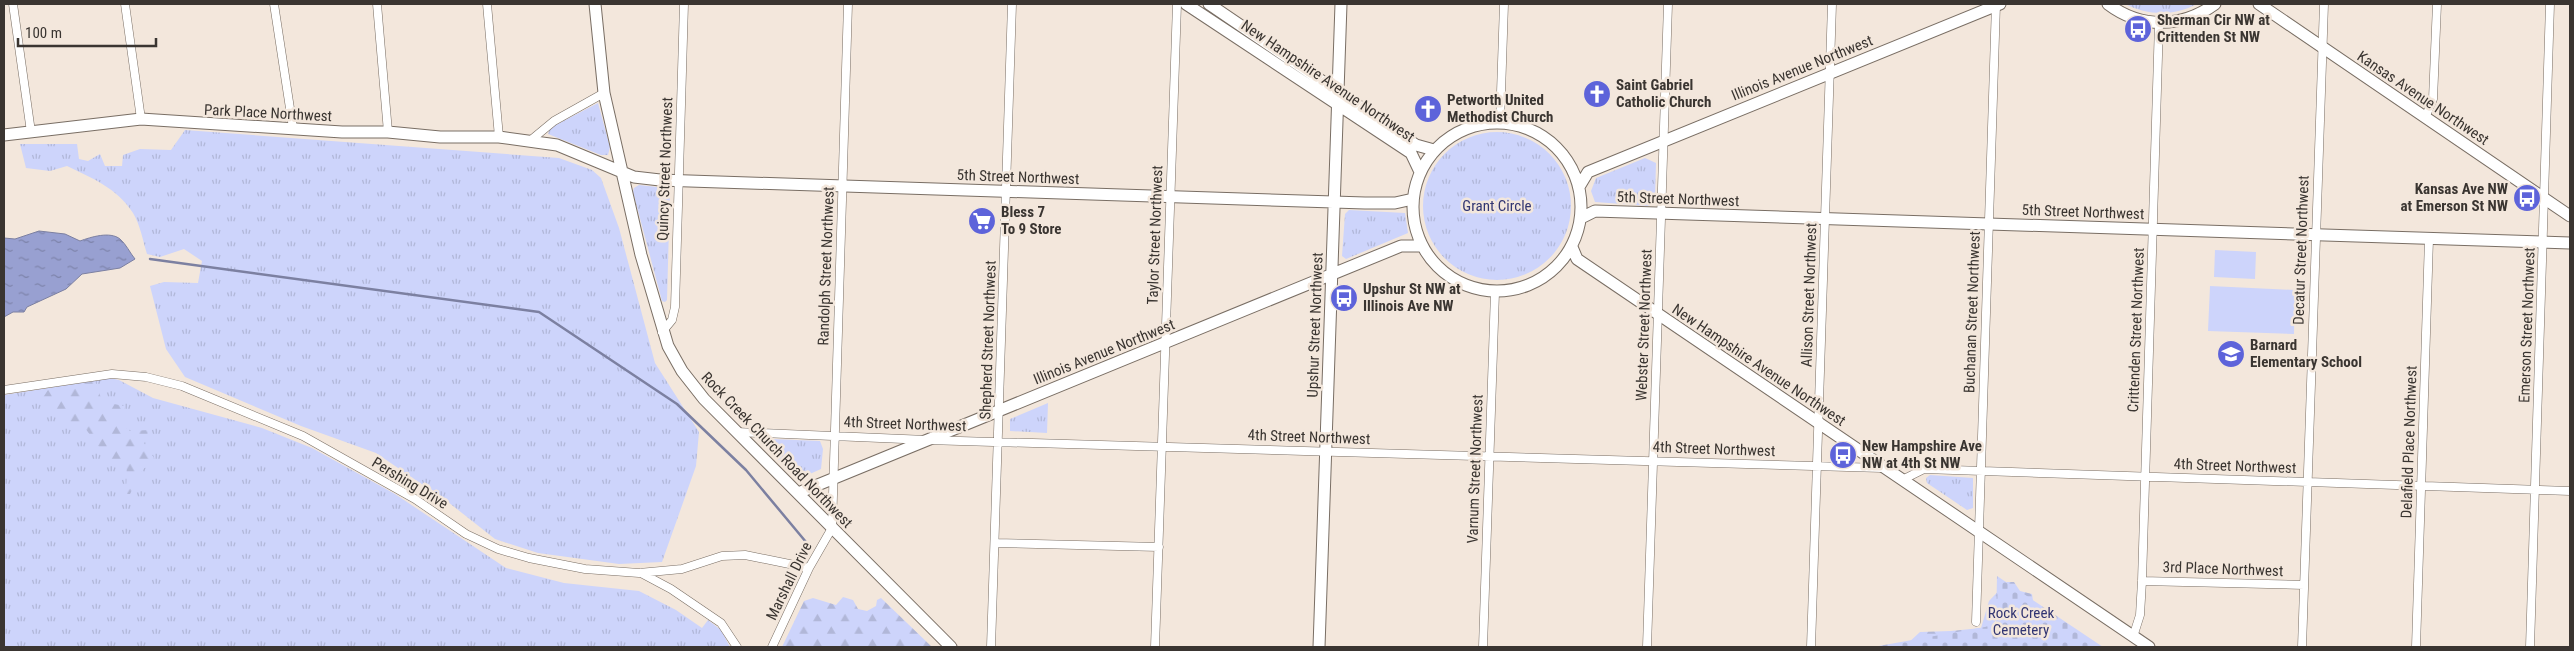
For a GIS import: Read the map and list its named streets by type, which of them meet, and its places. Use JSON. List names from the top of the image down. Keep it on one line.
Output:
{"streets":{"street":["Illinois Avenue Northwest","New Hampshire Avenue Northwest","Kansas Avenue Northwest","Park Place Northwest","Quincy Street Northwest","5th Street Northwest","Taylor Street Northwest","Decatur Street Northwest","Randolph Street Northwest","Allison Street Northwest","Buchanan Street Northwest","Upshur Street Northwest","Webster Street Northwest","Emerson Street Northwest","Crittenden Street Northwest","Shepherd Street Northwest","4th Street Northwest","Delafield Place Northwest","Rock Creek Church Road Northwest","Varnum Street Northwest","Pershing Drive","3rd Place Northwest","Marshall Drive"]},"crossings":[["Illinois Avenue Northwest","New Hampshire Avenue Northwest"],["Illinois Avenue Northwest","5th Street Northwest"],["Illinois Avenue Northwest","Taylor Street Northwest"],["Illinois Avenue Northwest","Randolph Street Northwest"],["Illinois Avenue Northwest","Allison Street Northwest"],["Illinois Avenue Northwest","Buchanan Street Northwest"],["Illinois Avenue Northwest","Upshur Street Northwest"],["Illinois Avenue Northwest","Webster Street Northwest"],["Illinois Avenue Northwest","Shepherd Street Northwest"],["Illinois Avenue Northwest","4th Street Northwest"],["Illinois Avenue Northwest","Rock Creek Church Road Northwest"],["Illinois Avenue Northwest","Varnum Street Northwest"],["New Hampshire Avenue Northwest","5th Street Northwest"],["New Hampshire Avenue Northwest","Allison Street Northwest"],["New Hampshire Avenue Northwest","Buchanan Street Northwest"],["New Hampshire Avenue Northwest","Upshur Street Northwest"],["New Hampshire Avenue Northwest","Webster Street Northwest"],["New Hampshire Avenue Northwest","Crittenden Street Northwest"],["New Hampshire Avenue Northwest","4th Street Northwest"],["New Hampshire Avenue Northwest","Varnum Street Northwest"],["Kansas Avenue Northwest","Decatur Street Northwest"],["Kansas Avenue Northwest","Emerson Street Northwest"],["Park Place Northwest","5th Street Northwest"],["Park Place Northwest","Rock Creek Church Road Northwest"],["Quincy Street Northwest","5th Street Northwest"],["Quincy Street Northwest","Rock Creek Church Road Northwest"],["5th Street Northwest","Taylor Street Northwest"],["5th Street Northwest","Decatur Street Northwest"],["5th Street Northwest","Randolph Street Northwest"],["5th Street Northwest","Allison Street Northwest"],["5th Street Northwest","Buchanan Street Northwest"],["5th Street Northwest","Upshur Street Northwest"],["5th Street Northwest","Webster Street Northwest"],["5th Street Northwest","Emerson Street Northwest"],["5th Street Northwest","Crittenden Street Northwest"],["5th Street Northwest","Shepherd Street Northwest"],["5th Street Northwest","Delafield Place Northwest"],["5th Street Northwest","Rock Creek Church Road Northwest"],["5th Street Northwest","Varnum Street Northwest"],["Taylor Street Northwest","4th Street Northwest"],["Decatur Street Northwest","4th Street Northwest"],["Decatur Street Northwest","3rd Place Northwest"],["Randolph Street Northwest","4th Street Northwest"],["Randolph Street Northwest","Rock Creek Church Road Northwest"],["Randolph Street Northwest","Marshall Drive"],["Allison Street Northwest","4th Street Northwest"],["Buchanan Street Northwest","4th Street Northwest"],["Upshur Street Northwest","4th Street Northwest"],["Webster Street Northwest","4th Street Northwest"],["Emerson Street Northwest","4th Street Northwest"],["Crittenden Street Northwest","4th Street Northwest"],["Crittenden Street Northwest","3rd Place Northwest"],["Shepherd Street Northwest","4th Street Northwest"],["4th Street Northwest","Delafield Place Northwest"],["4th Street Northwest","Rock Creek Church Road Northwest"],["4th Street Northwest","Varnum Street Northwest"],["Rock Creek Church Road Northwest","Marshall Drive"],["Pershing Drive","Marshall Drive"]],"parks":["Grant Circle","Rock Creek Cemetery"],"places":{"bus stop":["Sherman Cir NW at Crittenden St NW","Kansas Ave NW at Emerson St NW","Upshur St NW at Illinois Ave NW","New Hampshire Ave NW at 4th St NW"],"church":["Saint Gabriel Catholic Church","Petworth United Methodist Church"],"supermarket":["Bless 7 To 9 Store"],"school or university":["Barnard Elementary School"]},"scale_bar":"100 m"}
